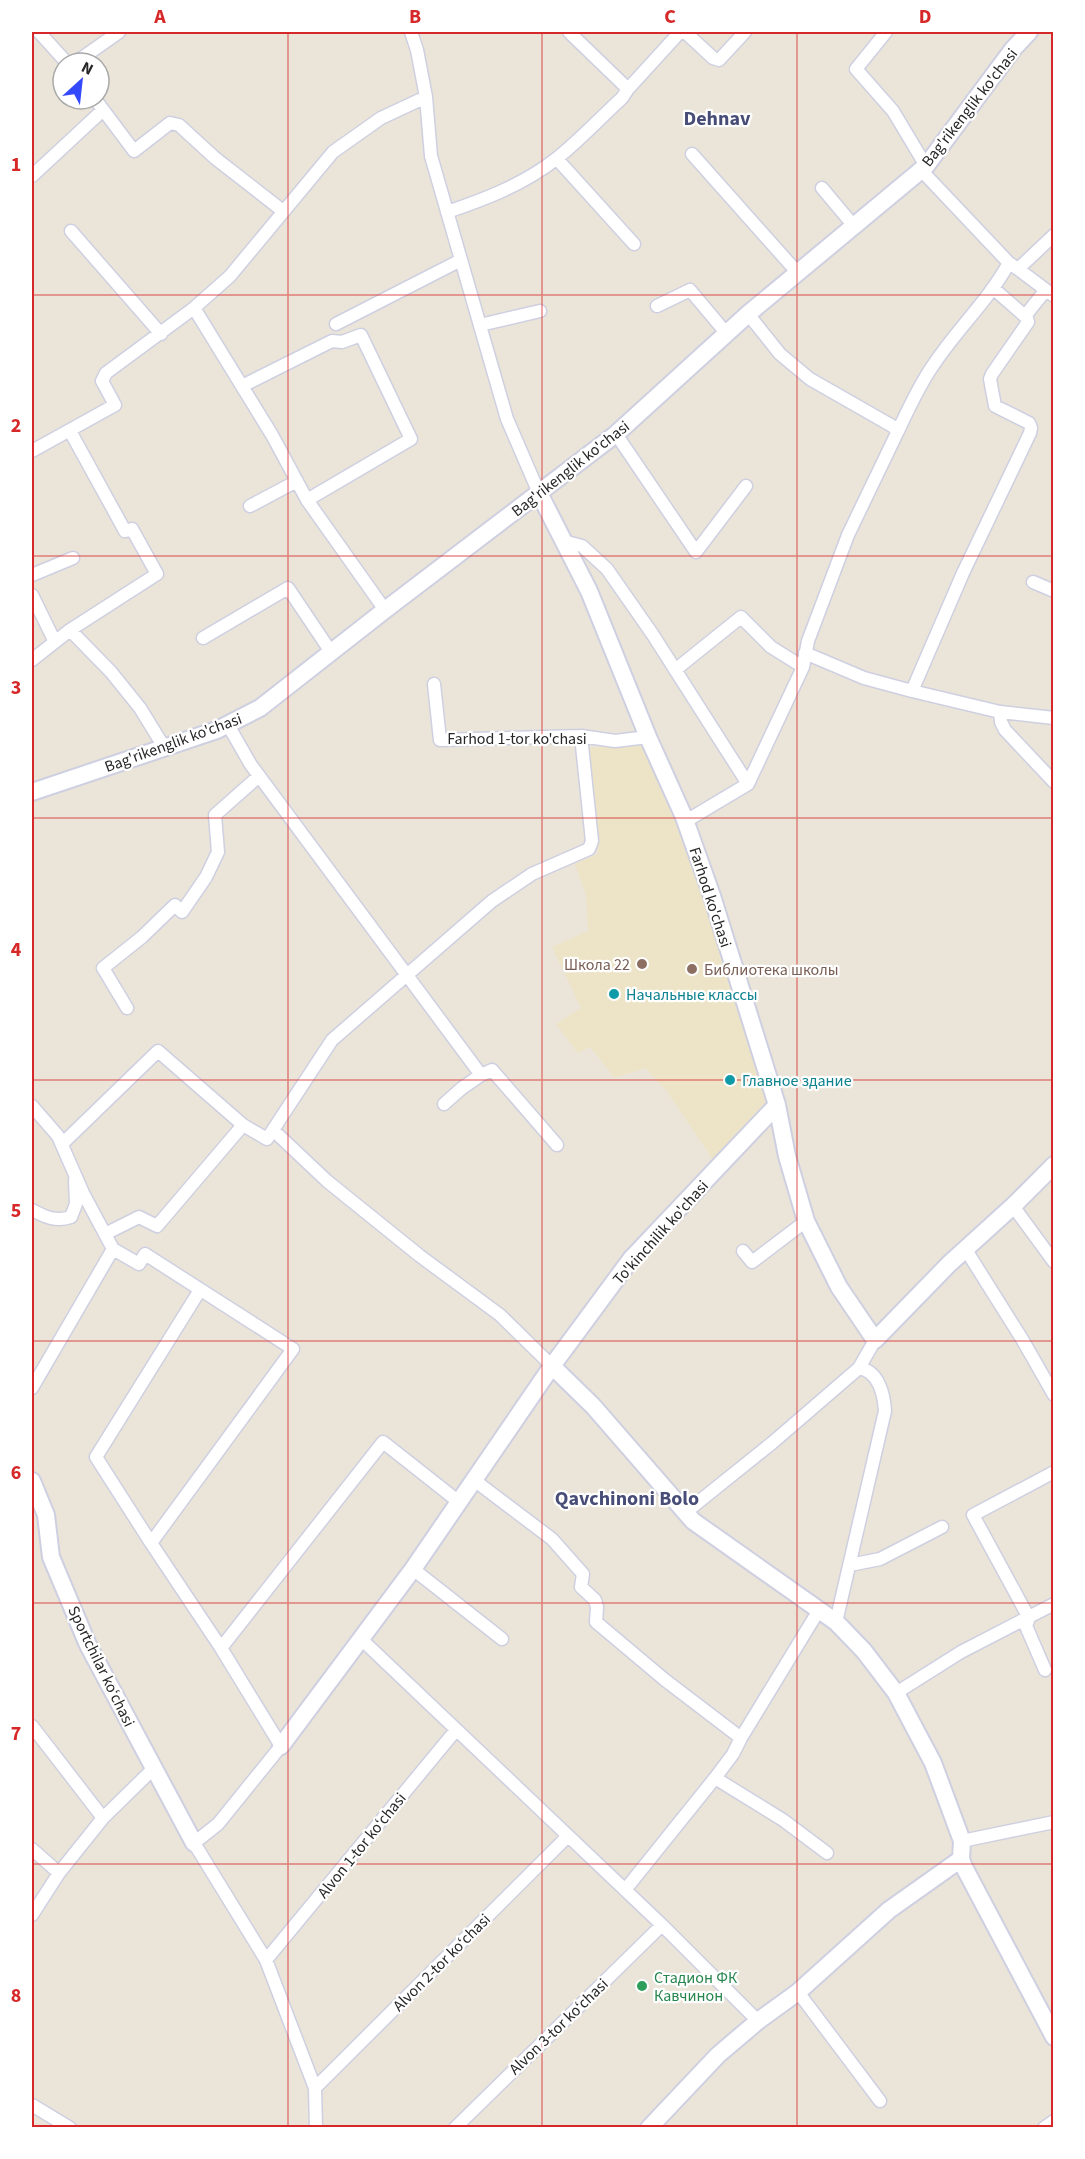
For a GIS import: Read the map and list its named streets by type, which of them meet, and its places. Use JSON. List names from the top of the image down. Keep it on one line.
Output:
{"streets":{"street":["Bag'rikenglik ko'chasi","Farhod 1-tor ko'chasi","Farhod ko'chasi","To'kinchilik ko'chasi","Sportchilar ko‘chasi","Alvon 1-tor ko‘chasi","Alvon 2-tor ko‘chasi","Alvon 3-tor ko‘chasi"]},"crossings":[["Bag'rikenglik ko'chasi","Farhod ko'chasi"],["Farhod 1-tor ko'chasi","Farhod ko'chasi"],["Farhod ko'chasi","To'kinchilik ko'chasi"]],"districts":["Dehnav","Qavchinoni Bolo"],"places":["Школа 22","Библиотека школы","Начальные классы","Главное здание","Стадион ФК Кавчинон"],"north":"top right","grid":{"columns":["A","B","C","D"],"rows":["1","2","3","4","5","6","7","8"]}}
